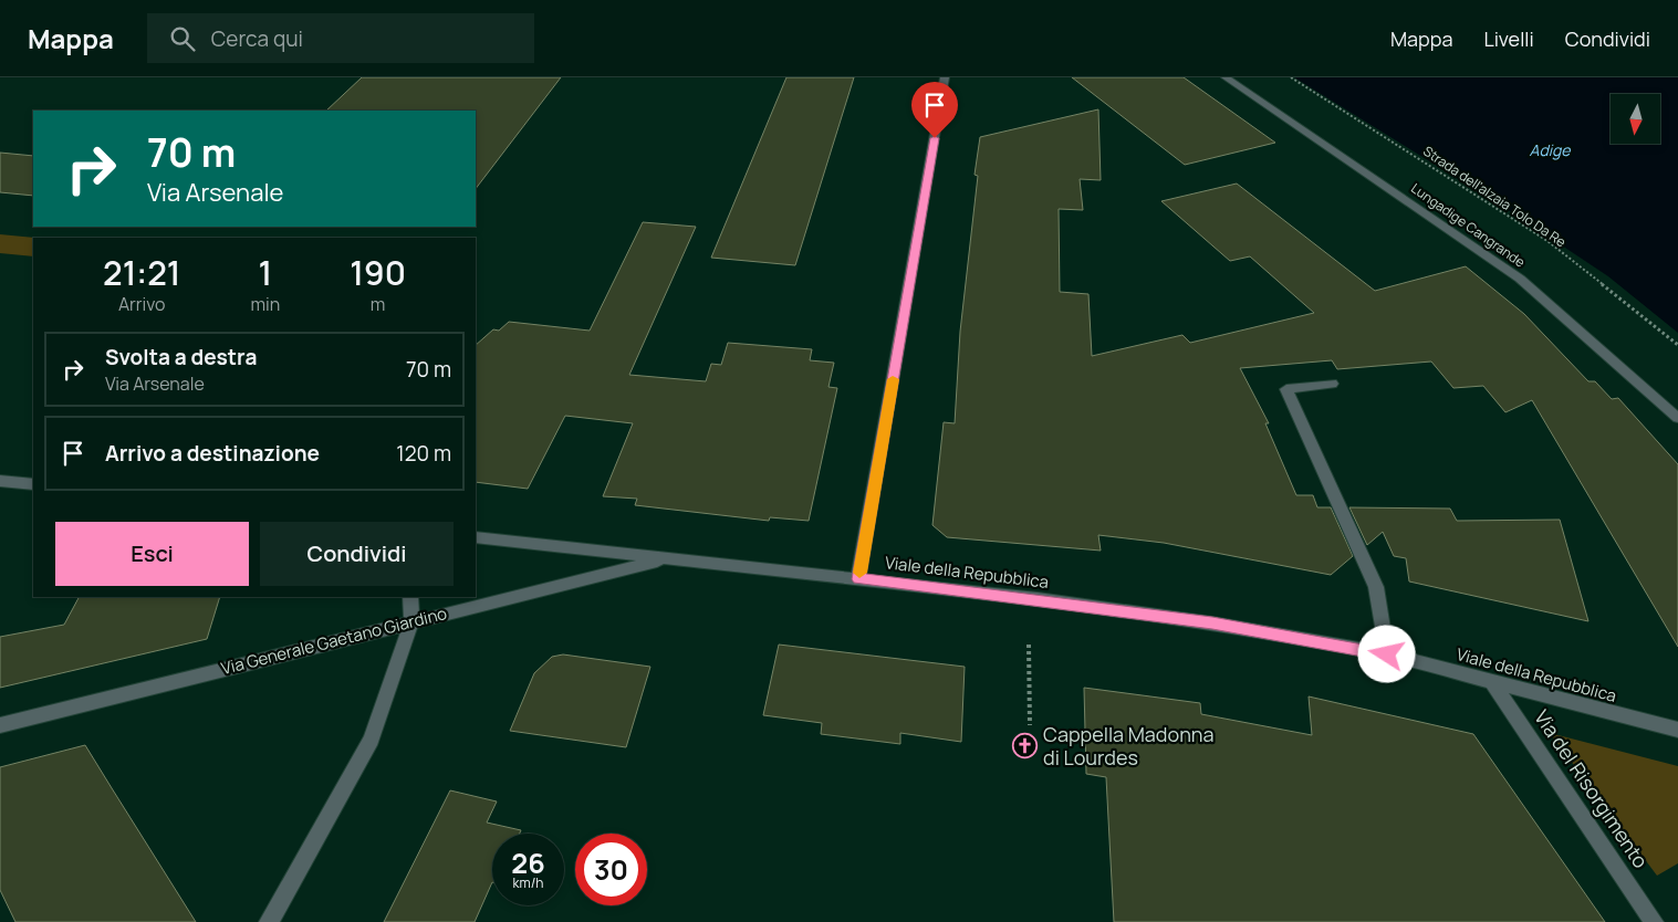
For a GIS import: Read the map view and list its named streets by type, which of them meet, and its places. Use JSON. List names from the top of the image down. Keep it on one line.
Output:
{"streets":{"street":["Lungadige Cangrande","Viale della Repubblica","Via Generale Gaetano Giardino","Via del Risorgimento"],"path":["Strada dell'alzaia Tolo Da Re"]},"crossings":[["Viale della Repubblica","Via Generale Gaetano Giardino"],["Viale della Repubblica","Via del Risorgimento"]],"water":["Adige"],"places":{"church":["Cappella Madonna di Lourdes"]},"north":"bottom","page":{"header":"Mappa","search":"Cerca qui","nav":["Mappa","Livelli","Condividi"],"turn":["70 m","Via Arsenale"],"eta":["21:21","Arrivo","1","min","190","m"],"list":[{"name":"Svolta a destra","note":"Via Arsenale","value":"70 m"},{"name":"Arrivo a destinazione","value":"120 m"}],"buttons":["Esci","Condividi"],"speed":"26 km/h","limit":"30"}}
